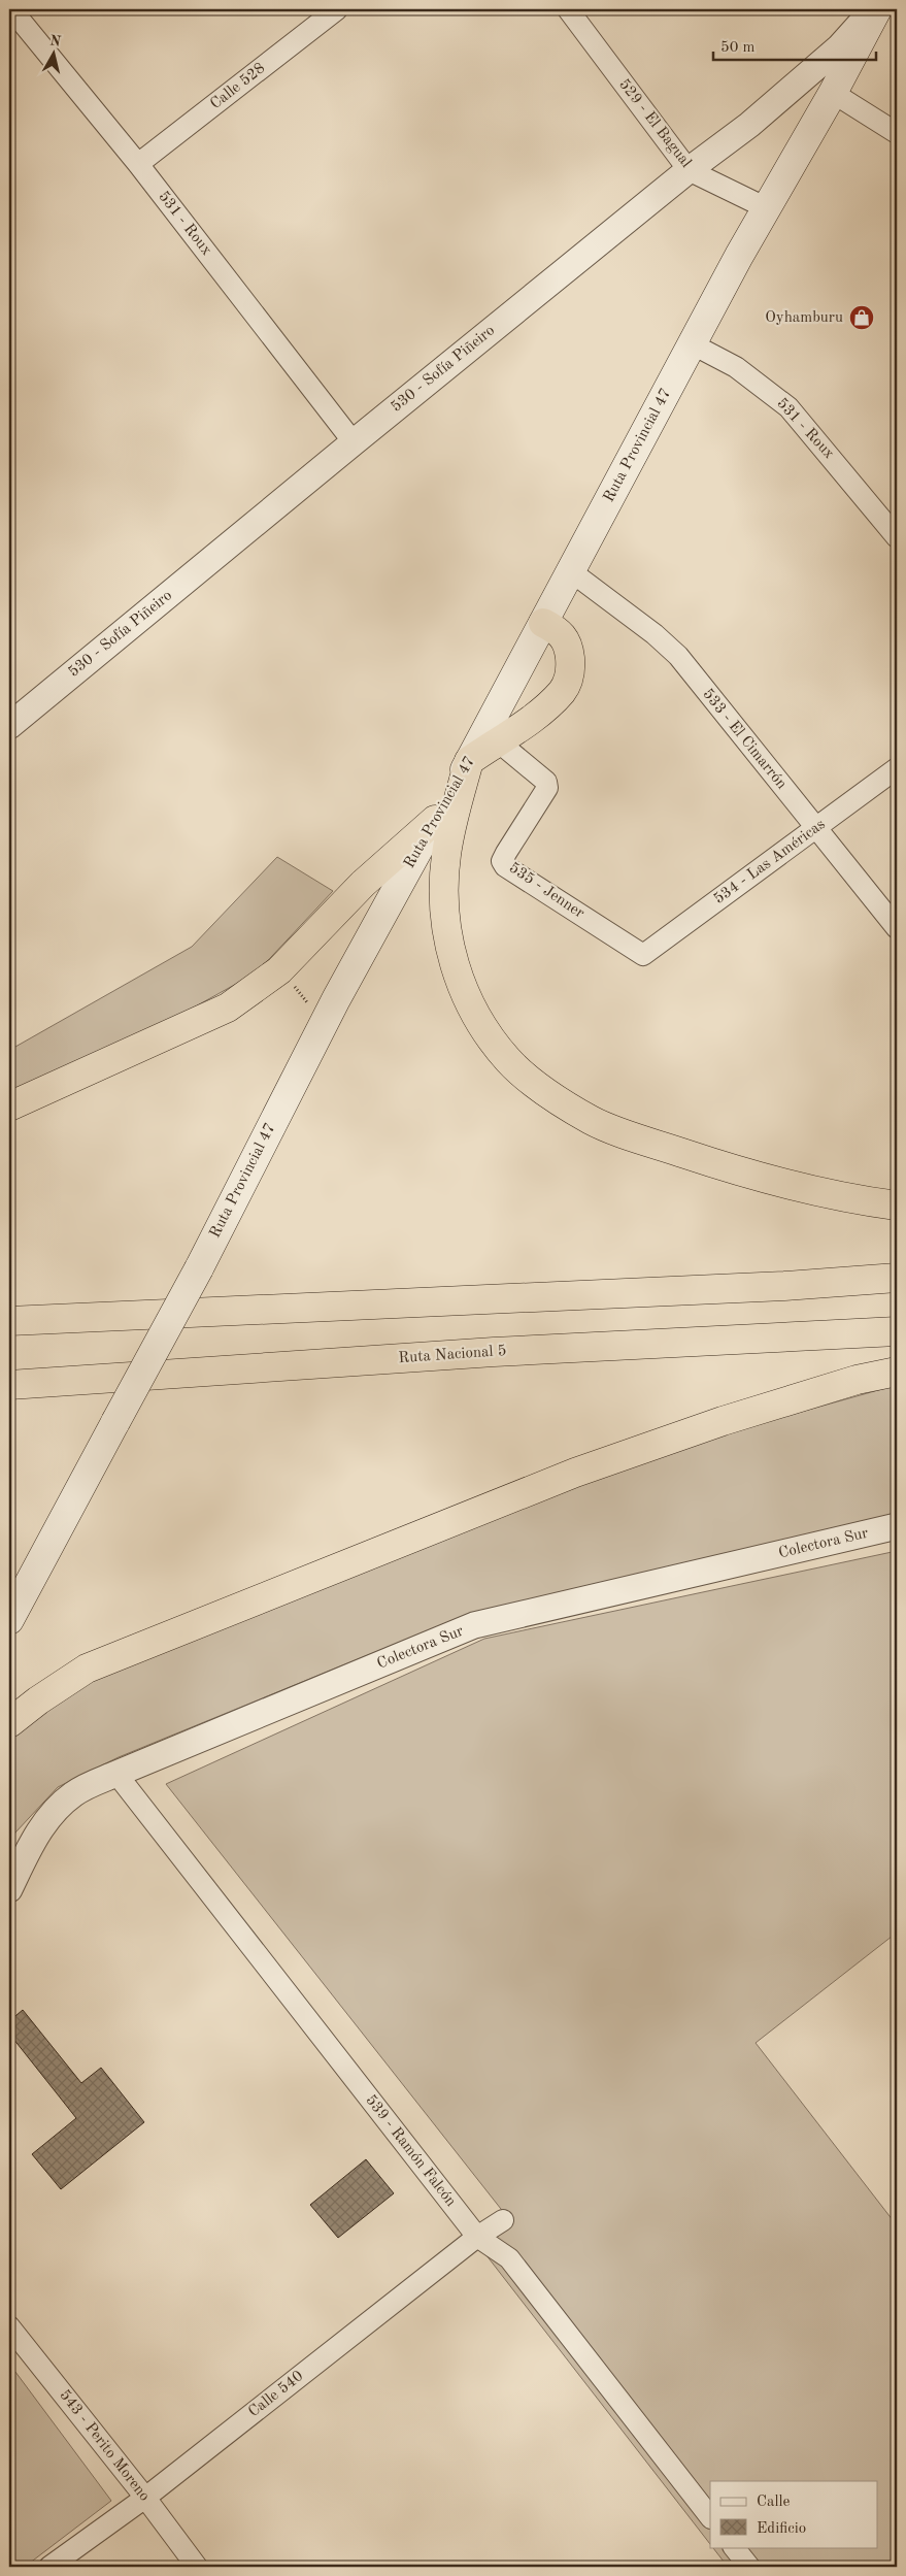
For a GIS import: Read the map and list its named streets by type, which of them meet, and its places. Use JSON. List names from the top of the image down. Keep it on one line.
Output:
{"streets":{"highway":["Ruta Nacional 5"],"main road":["Ruta Provincial 47"],"street":["Calle 528","529 - El Bagual","531 - Roux","530 - Sofía Piñeiro","533 - El Cimarrón","534 - Las Américas","535 - Jenner","Colectora Sur","539 - Ramón Falcón","Calle 540","543 - Perito Moreno"]},"crossings":[["Calle 528","531 - Roux"],["529 - El Bagual","530 - Sofía Piñeiro"],["529 - El Bagual","Ruta Provincial 47"],["531 - Roux","530 - Sofía Piñeiro"],["531 - Roux","Ruta Provincial 47"],["530 - Sofía Piñeiro","Ruta Provincial 47"],["Ruta Provincial 47","533 - El Cimarrón"],["533 - El Cimarrón","534 - Las Américas"],["534 - Las Américas","535 - Jenner"],["Colectora Sur","539 - Ramón Falcón"],["539 - Ramón Falcón","Calle 540"],["Calle 540","543 - Perito Moreno"]],"places":{"shop":["Oyhamburu"]},"legend":["Calle","Edificio"],"scale_bar":"50 m","north":"top"}
